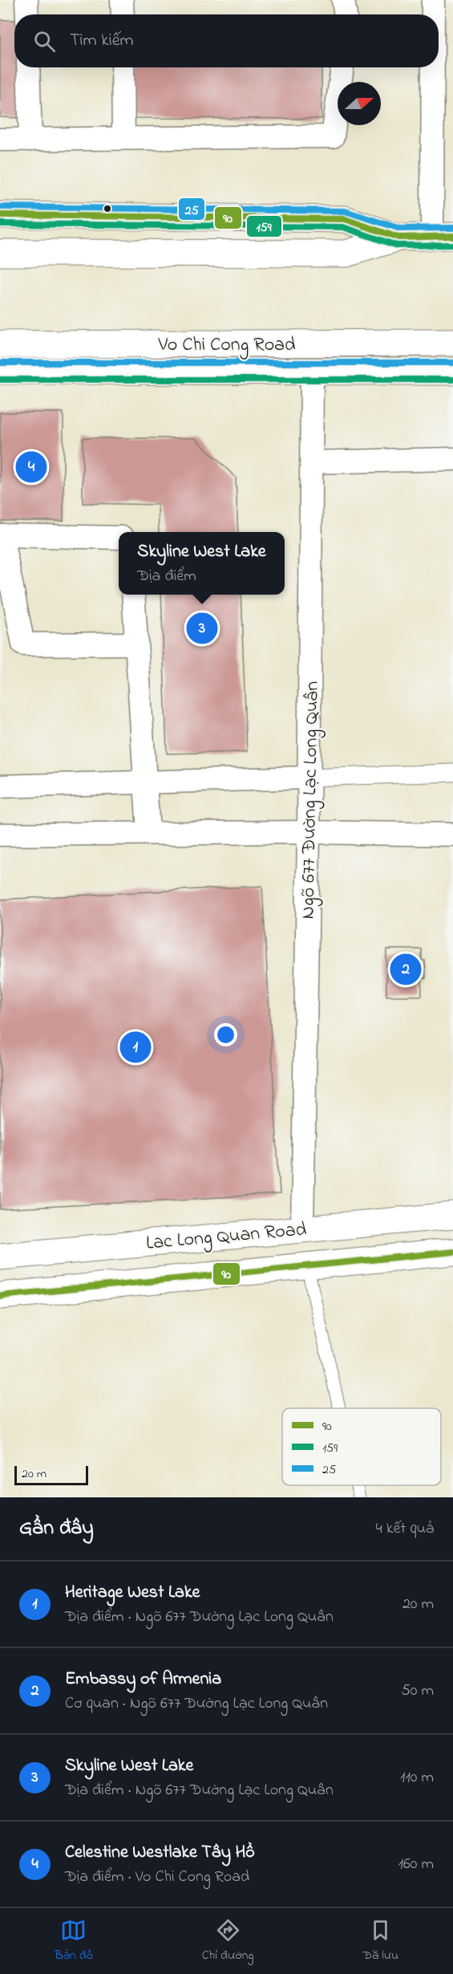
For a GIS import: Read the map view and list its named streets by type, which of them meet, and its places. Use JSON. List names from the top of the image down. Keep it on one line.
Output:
{"streets":{"main road":["Vo Chi Cong Road","Lac Long Quan Road"],"street":["Ngõ 677 Đường Lạc Long Quân"]},"crossings":[["Vo Chi Cong Road","Ngõ 677 Đường Lạc Long Quân"],["Ngõ 677 Đường Lạc Long Quân","Lac Long Quan Road"]],"lines":["transit line 25","transit line 90","transit line 159"],"legend":["90","159","25"],"scale_bar":"20 m","north":"right","page":{"search":"Tìm kiếm","pins":["4","3","2","1"],"popup":["Skyline West Lake","Địa điểm"],"scale":"20 m","heading":["Gần đây","4 kết quả"],"list":[{"mark":"1","name":"Heritage West Lake","note":"Địa điểm · Ngõ 677 Đường Lạc Long Quân","value":"20 m"},{"mark":"2","name":"Embassy of Armenia","note":"Cơ quan · Ngõ 677 Đường Lạc Long Quân","value":"50 m"},{"mark":"3","name":"Skyline West Lake","note":"Địa điểm · Ngõ 677 Đường Lạc Long Quân","value":"110 m"},{"mark":"4","name":"Celestine Westlake Tây Hồ","note":"Địa điểm · Vo Chi Cong Road","value":"160 m"}],"nav":["Bản đồ","Chỉ đường","Đã lưu"]}}
